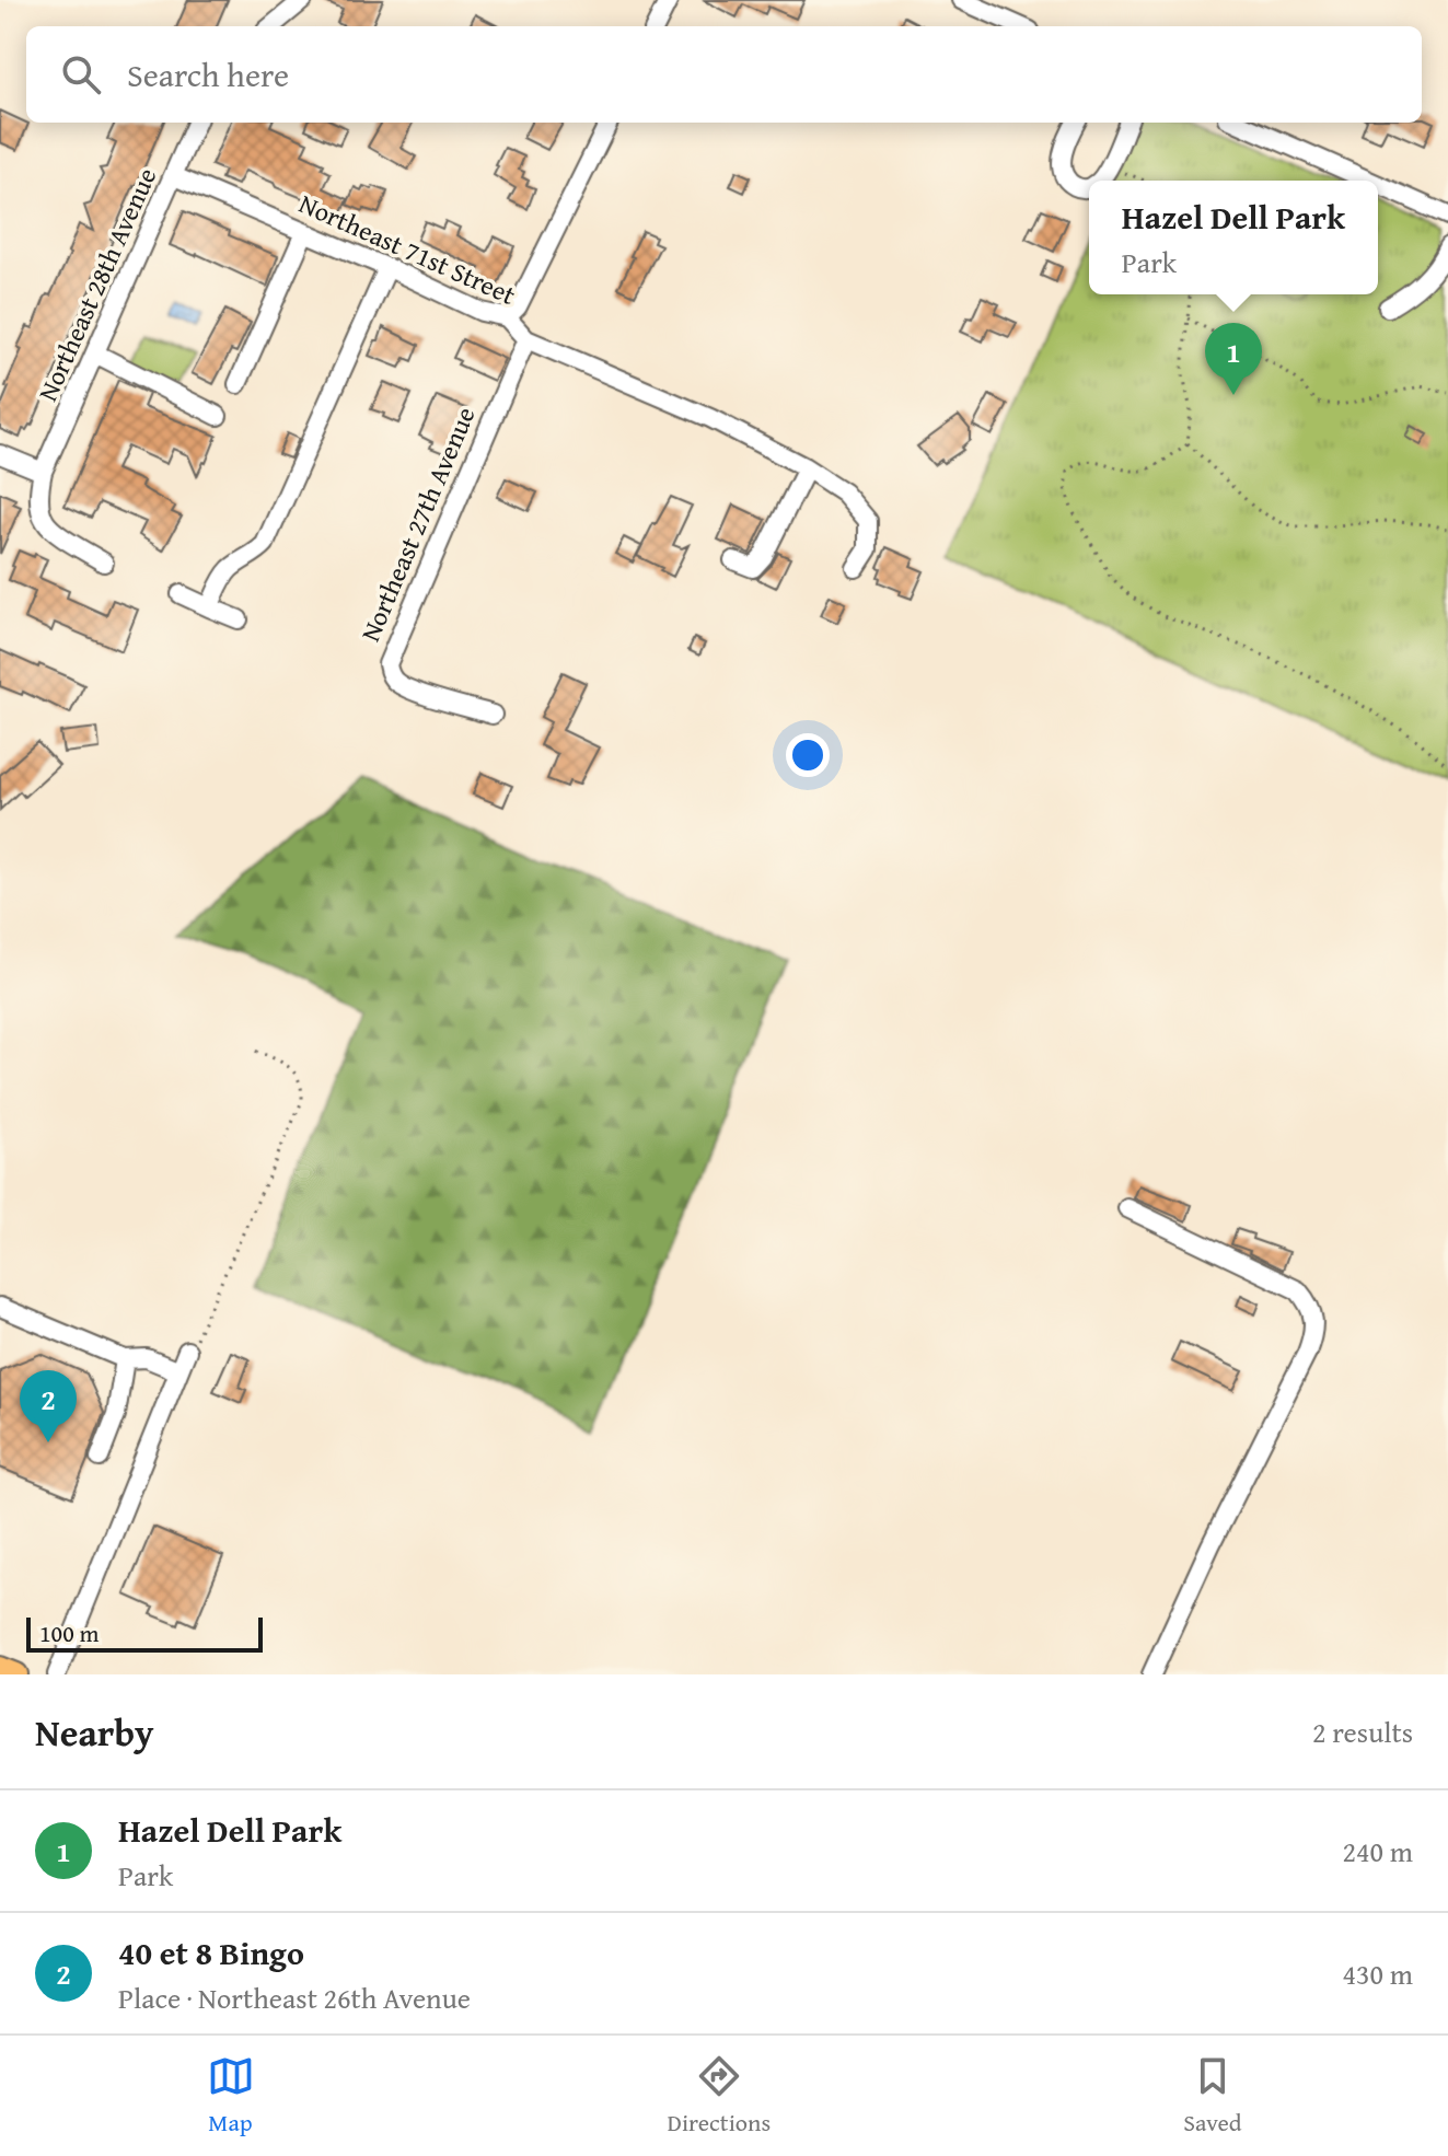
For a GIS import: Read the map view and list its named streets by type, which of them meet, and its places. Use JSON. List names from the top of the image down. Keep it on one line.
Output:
{"streets":{"street":["Northeast 71st Street","Northeast 28th Avenue","Northeast 27th Avenue"]},"crossings":[["Northeast 71st Street","Northeast 28th Avenue"],["Northeast 71st Street","Northeast 27th Avenue"]],"scale_bar":"100 m","page":{"search":"Search here","popup":["Hazel Dell Park","Park"],"pins":["1","2"],"scale":"100 m","heading":["Nearby","2 results"],"list":[{"mark":"1","name":"Hazel Dell Park","note":"Park","value":"240 m"},{"mark":"2","name":"40 et 8 Bingo","note":"Place · Northeast 26th Avenue","value":"430 m"}],"nav":["Map","Directions","Saved"]}}
